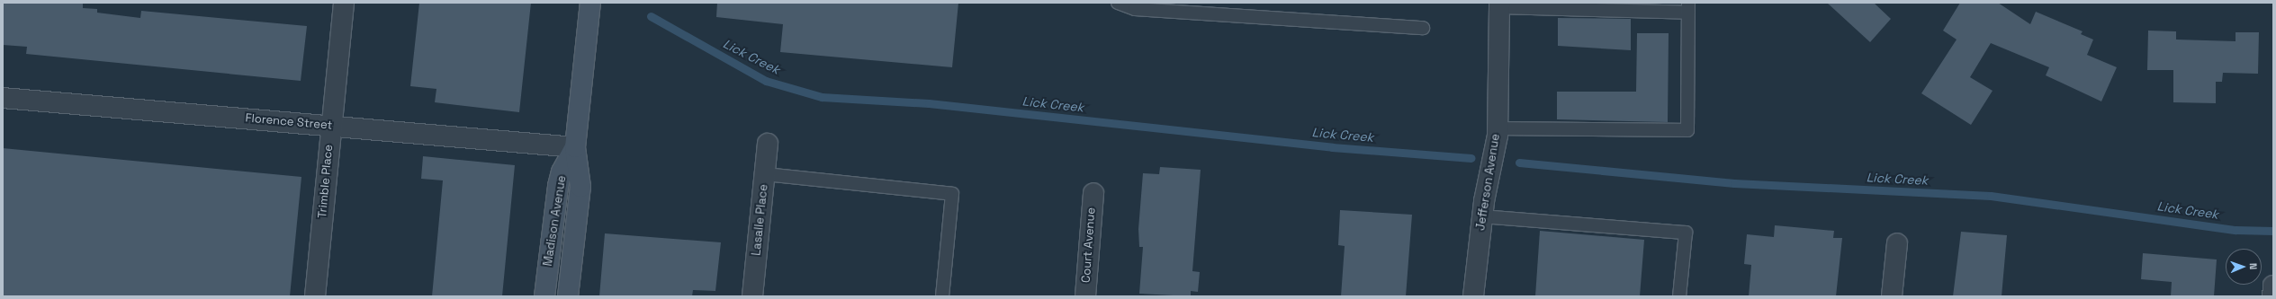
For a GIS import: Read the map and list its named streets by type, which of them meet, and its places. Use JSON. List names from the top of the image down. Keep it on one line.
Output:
{"streets":{"street":["Florence Street","Trimble Place","Jefferson Avenue","Lasalle Place","Madison Avenue","Court Avenue"]},"crossings":[["Florence Street","Trimble Place"],["Florence Street","Madison Avenue"]],"water":["Lick Creek"],"north":"right"}
